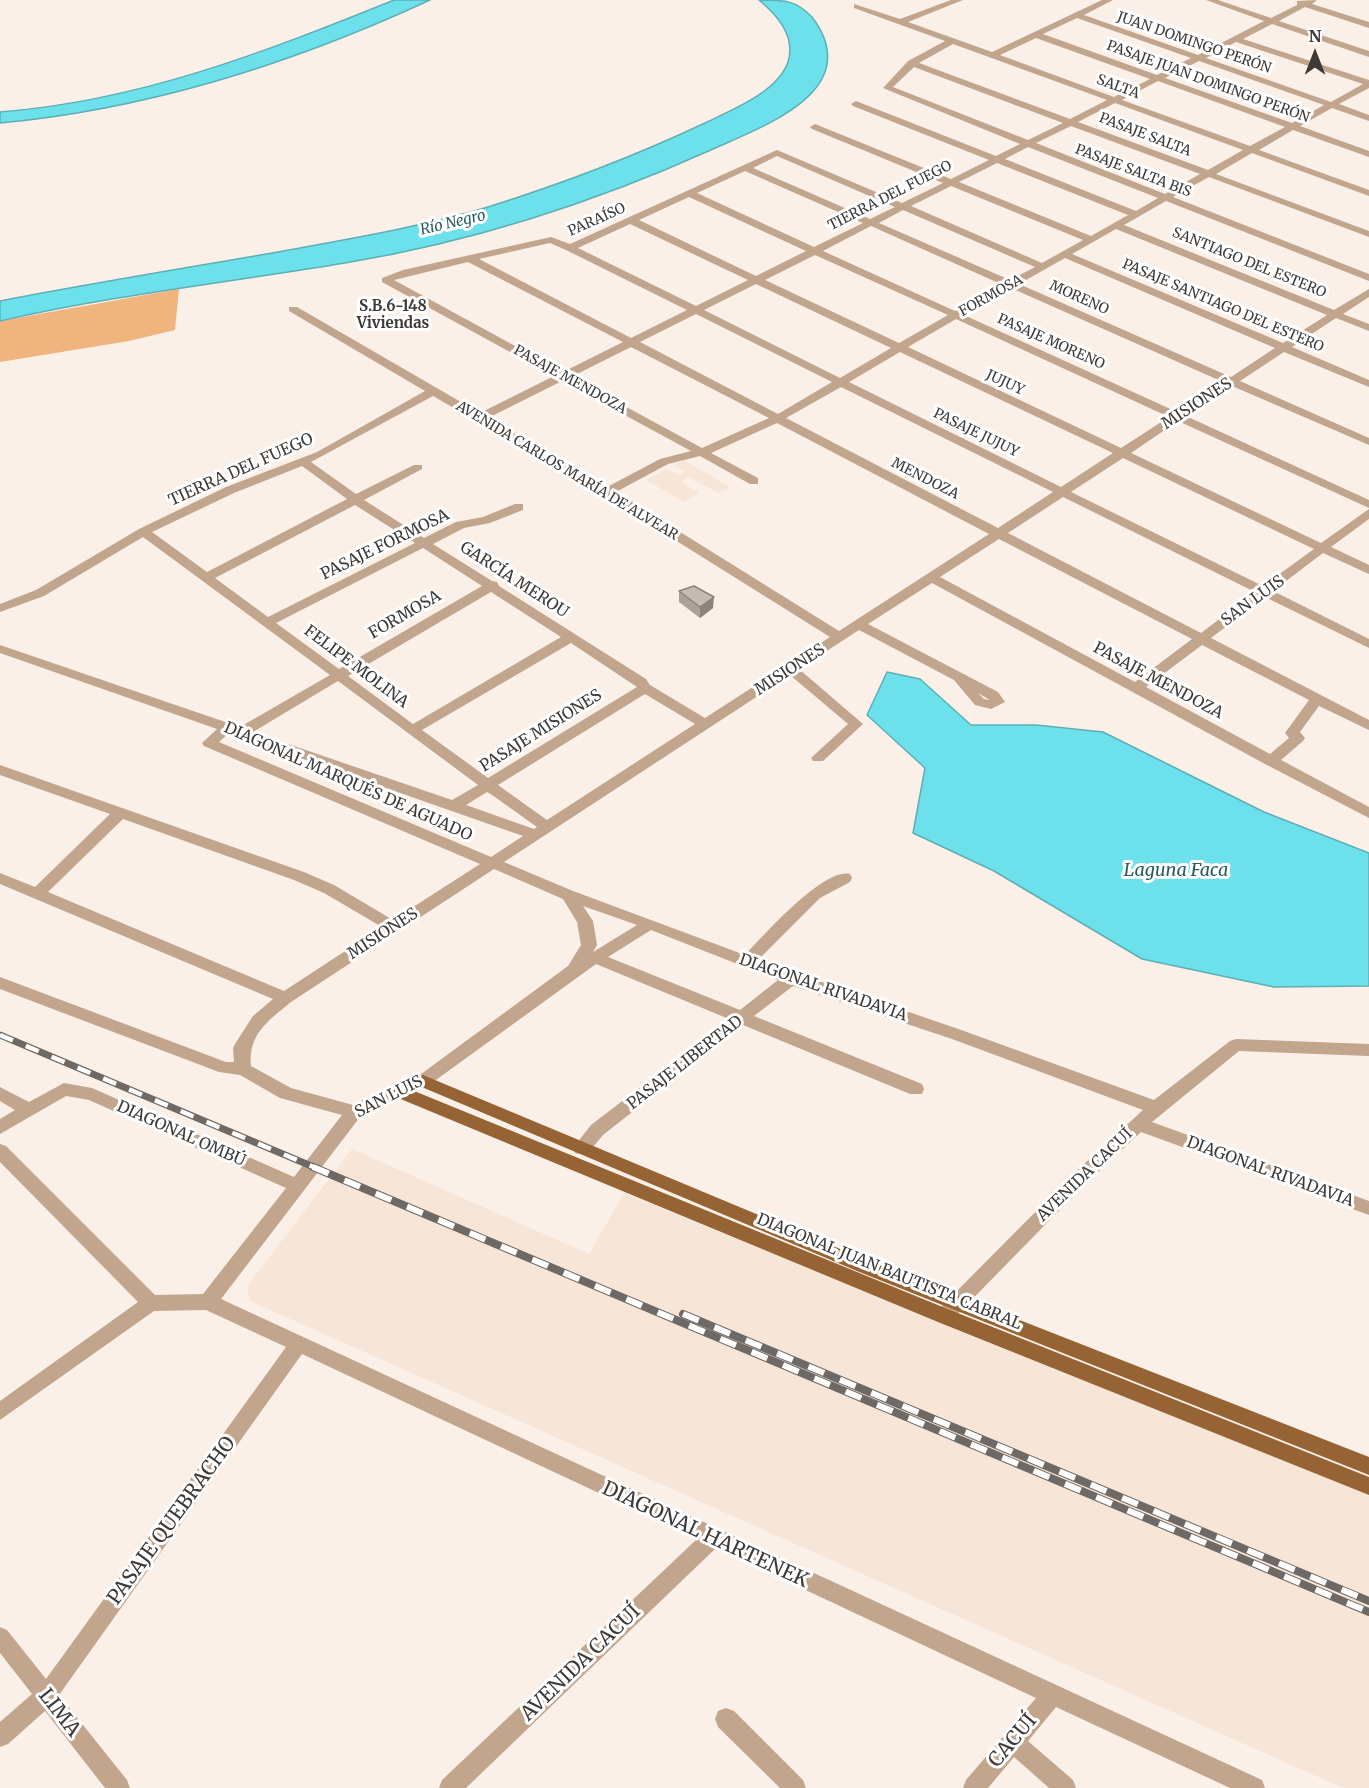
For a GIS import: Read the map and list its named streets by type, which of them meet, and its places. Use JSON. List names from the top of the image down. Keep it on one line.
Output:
{"streets":{"main road":["DIAGONAL JUAN BAUTISTA CABRAL"],"street":["JUAN DOMINGO PERÓN","PASAJE JUAN DOMINGO PERÓN","SALTA","PASAJE SALTA","PASAJE SALTA BIS","TIERRA DEL FUEGO","PARAÍSO","SANTIAGO DEL ESTERO","FORMOSA","MORENO","PASAJE SANTIAGO DEL ESTERO","PASAJE MORENO","PASAJE MENDOZA","JUJUY","MISIONES","PASAJE JUJUY","AVENIDA CARLOS MARÍA DE ALVEAR","MENDOZA","PASAJE FORMOSA","GARCÍA MEROU","SAN LUIS","FELIPE MOLINA","PASAJE MISIONES","DIAGONAL MARQUÉS DE AGUADO","DIAGONAL RIVADAVIA","PASAJE LIBERTAD","DIAGONAL OMBÚ","AVENIDA CACUÍ","PASAJE QUEBRACHO","DIAGONAL HARTENEK","LIMA","CACUÍ"]},"crossings":[["JUAN DOMINGO PERÓN","TIERRA DEL FUEGO"],["JUAN DOMINGO PERÓN","FORMOSA"],["PASAJE JUAN DOMINGO PERÓN","TIERRA DEL FUEGO"],["PASAJE JUAN DOMINGO PERÓN","FORMOSA"],["SALTA","TIERRA DEL FUEGO"],["SALTA","FORMOSA"],["PASAJE SALTA","PASAJE SALTA BIS"],["PASAJE SALTA","TIERRA DEL FUEGO"],["PASAJE SALTA","FORMOSA"],["PASAJE SALTA BIS","TIERRA DEL FUEGO"],["PASAJE SALTA BIS","FORMOSA"],["TIERRA DEL FUEGO","PARAÍSO"],["TIERRA DEL FUEGO","MORENO"],["TIERRA DEL FUEGO","PASAJE MORENO"],["TIERRA DEL FUEGO","PASAJE MENDOZA"],["TIERRA DEL FUEGO","JUJUY"],["TIERRA DEL FUEGO","PASAJE JUJUY"],["TIERRA DEL FUEGO","AVENIDA CARLOS MARÍA DE ALVEAR"],["TIERRA DEL FUEGO","MENDOZA"],["TIERRA DEL FUEGO","GARCÍA MEROU"],["TIERRA DEL FUEGO","FELIPE MOLINA"],["PARAÍSO","MORENO"],["PARAÍSO","PASAJE MORENO"],["PARAÍSO","PASAJE MENDOZA"],["PARAÍSO","JUJUY"],["PARAÍSO","PASAJE JUJUY"],["PARAÍSO","MENDOZA"],["SANTIAGO DEL ESTERO","FORMOSA"],["SANTIAGO DEL ESTERO","MISIONES"],["FORMOSA","MORENO"],["FORMOSA","PASAJE SANTIAGO DEL ESTERO"],["FORMOSA","PASAJE MORENO"],["FORMOSA","PASAJE MENDOZA"],["FORMOSA","JUJUY"],["FORMOSA","PASAJE JUJUY"],["FORMOSA","AVENIDA CARLOS MARÍA DE ALVEAR"],["FORMOSA","MENDOZA"],["FORMOSA","GARCÍA MEROU"],["FORMOSA","FELIPE MOLINA"],["FORMOSA","DIAGONAL MARQUÉS DE AGUADO"],["MORENO","MISIONES"],["PASAJE SANTIAGO DEL ESTERO","MISIONES"],["PASAJE MORENO","MISIONES"],["PASAJE MENDOZA","MISIONES"],["PASAJE MENDOZA","SAN LUIS"],["JUJUY","MISIONES"],["JUJUY","SAN LUIS"],["MISIONES","PASAJE JUJUY"],["MISIONES","AVENIDA CARLOS MARÍA DE ALVEAR"],["MISIONES","MENDOZA"],["MISIONES","GARCÍA MEROU"],["MISIONES","FELIPE MOLINA"],["MISIONES","DIAGONAL MARQUÉS DE AGUADO"],["MISIONES","DIAGONAL RIVADAVIA"],["PASAJE JUJUY","SAN LUIS"],["MENDOZA","SAN LUIS"],["PASAJE FORMOSA","GARCÍA MEROU"],["PASAJE FORMOSA","FELIPE MOLINA"],["GARCÍA MEROU","PASAJE MISIONES"],["SAN LUIS","DIAGONAL RIVADAVIA"],["SAN LUIS","DIAGONAL OMBÚ"],["SAN LUIS","DIAGONAL JUAN BAUTISTA CABRAL"],["SAN LUIS","DIAGONAL HARTENEK"],["FELIPE MOLINA","PASAJE MISIONES"],["FELIPE MOLINA","DIAGONAL MARQUÉS DE AGUADO"],["PASAJE MISIONES","DIAGONAL MARQUÉS DE AGUADO"],["DIAGONAL MARQUÉS DE AGUADO","DIAGONAL RIVADAVIA"],["DIAGONAL RIVADAVIA","PASAJE LIBERTAD"],["DIAGONAL RIVADAVIA","AVENIDA CACUÍ"],["PASAJE LIBERTAD","DIAGONAL JUAN BAUTISTA CABRAL"],["AVENIDA CACUÍ","DIAGONAL JUAN BAUTISTA CABRAL"],["AVENIDA CACUÍ","DIAGONAL HARTENEK"],["PASAJE QUEBRACHO","DIAGONAL HARTENEK"],["PASAJE QUEBRACHO","LIMA"],["DIAGONAL HARTENEK","CACUÍ"]],"districts":["S.B.6-148 Viviendas"],"water":["Río Negro","Laguna Faca"],"north":"top"}
